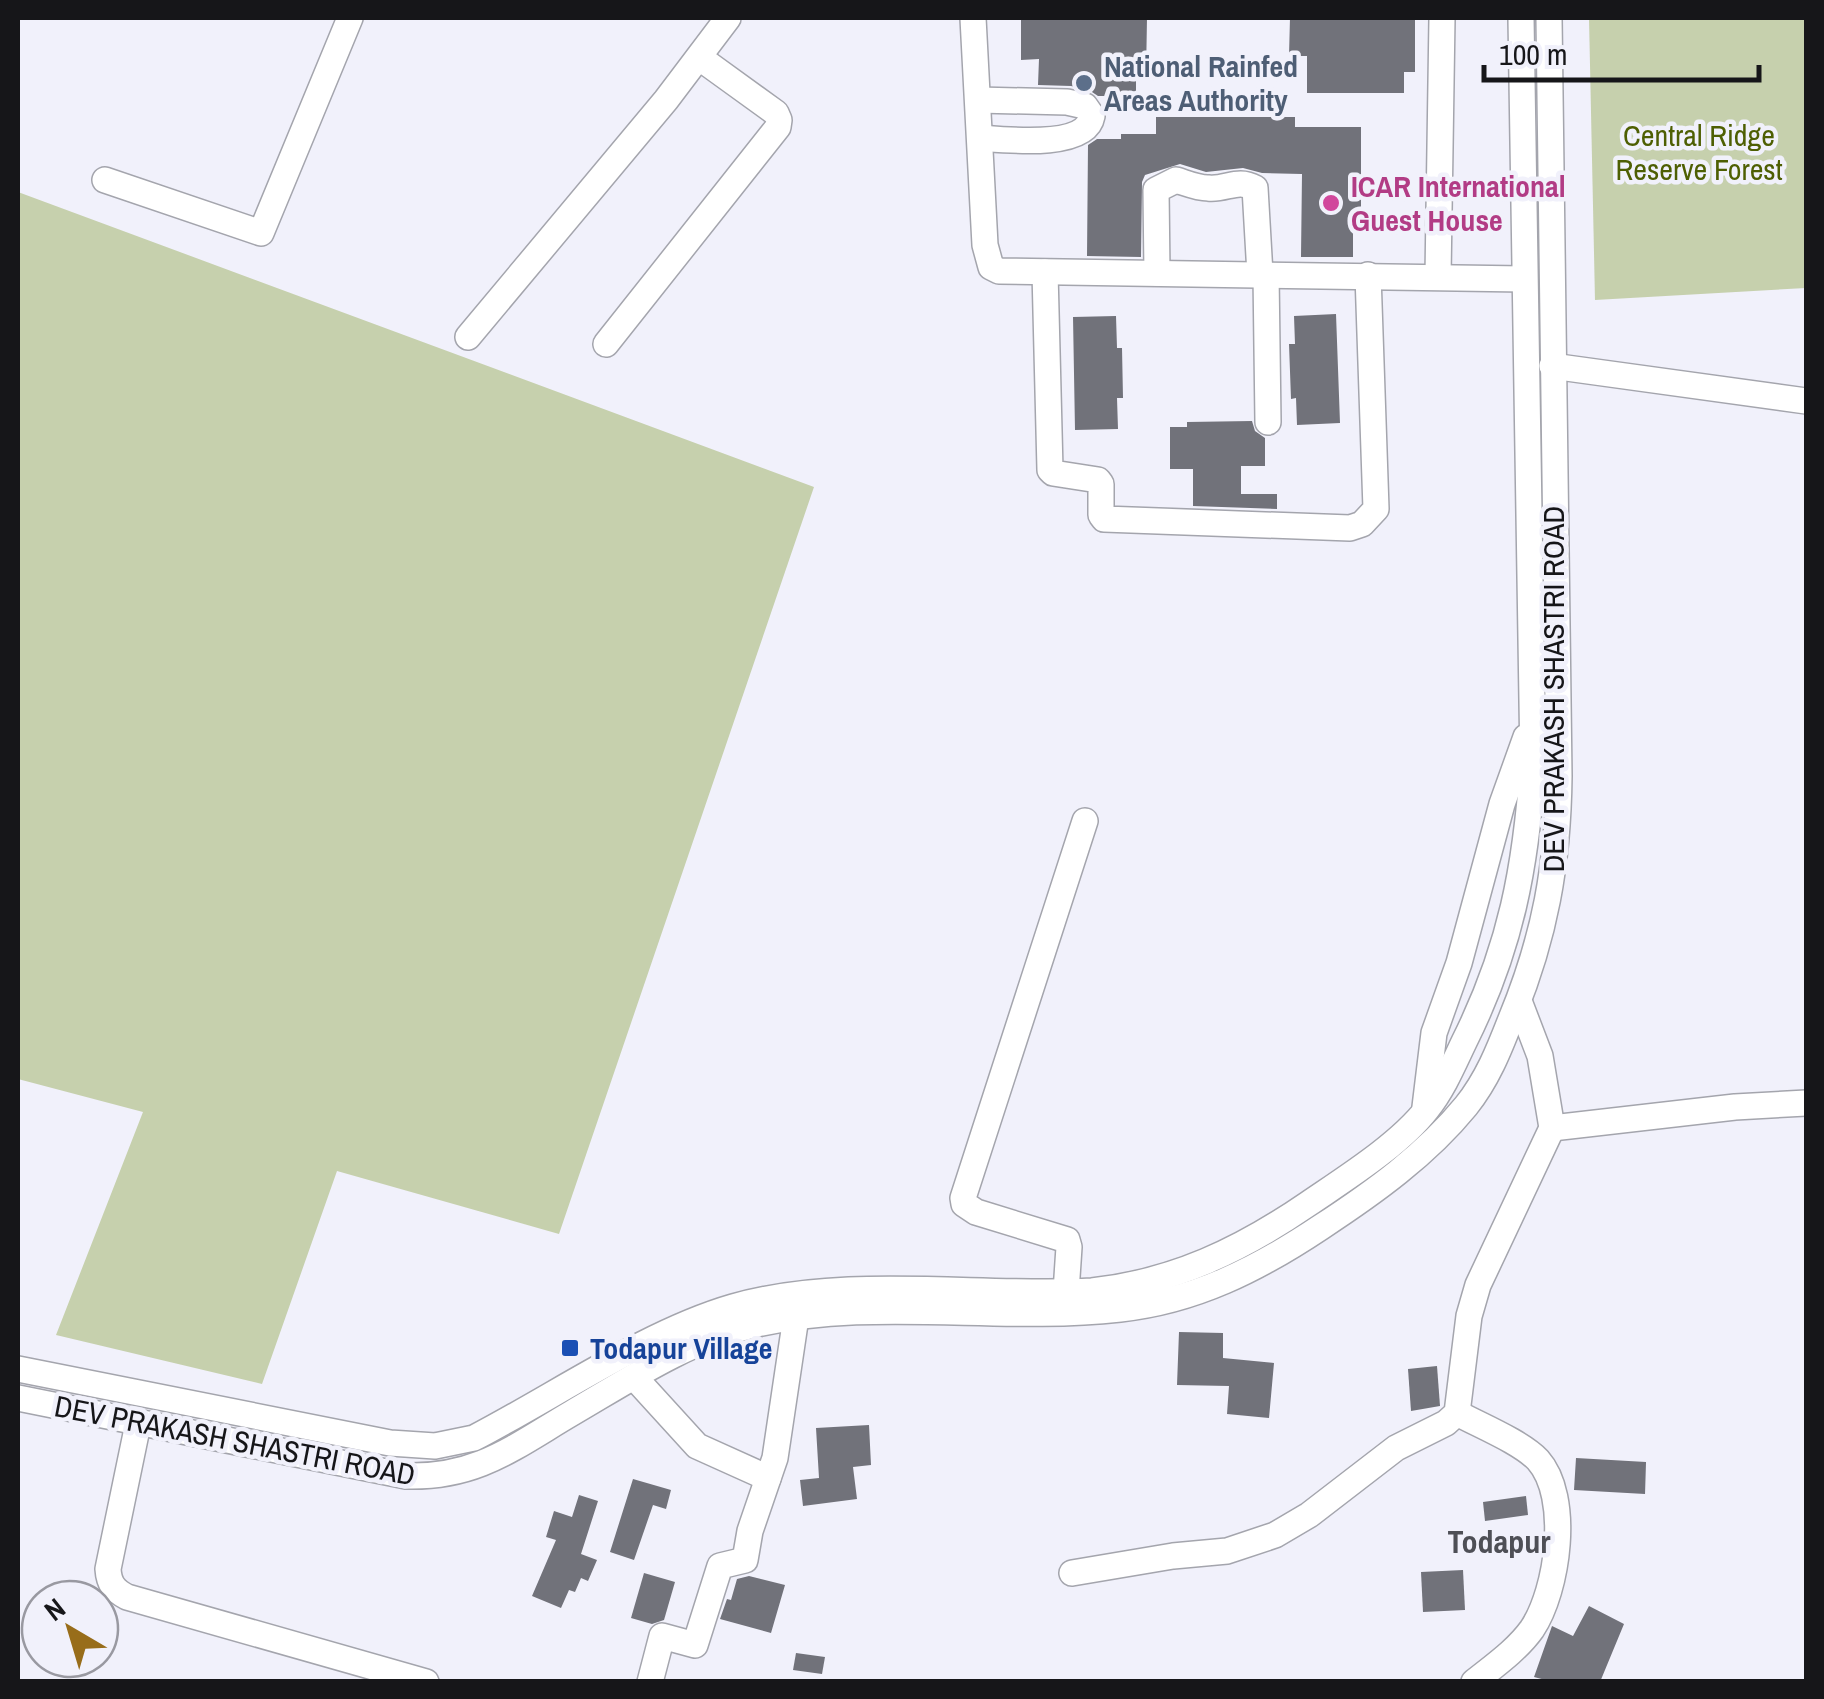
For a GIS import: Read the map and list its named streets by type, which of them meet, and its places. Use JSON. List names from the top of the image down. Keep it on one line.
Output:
{"streets":{"street":["DEV PRAKASH SHASTRI ROAD"]},"districts":["Todapur"],"parks":["Central Ridge Reserve Forest"],"places":{"other":["National Rainfed Areas Authority","ICAR International Guest House"],"transit":["Todapur Village"]},"scale_bar":"100 m","north":"top left"}
